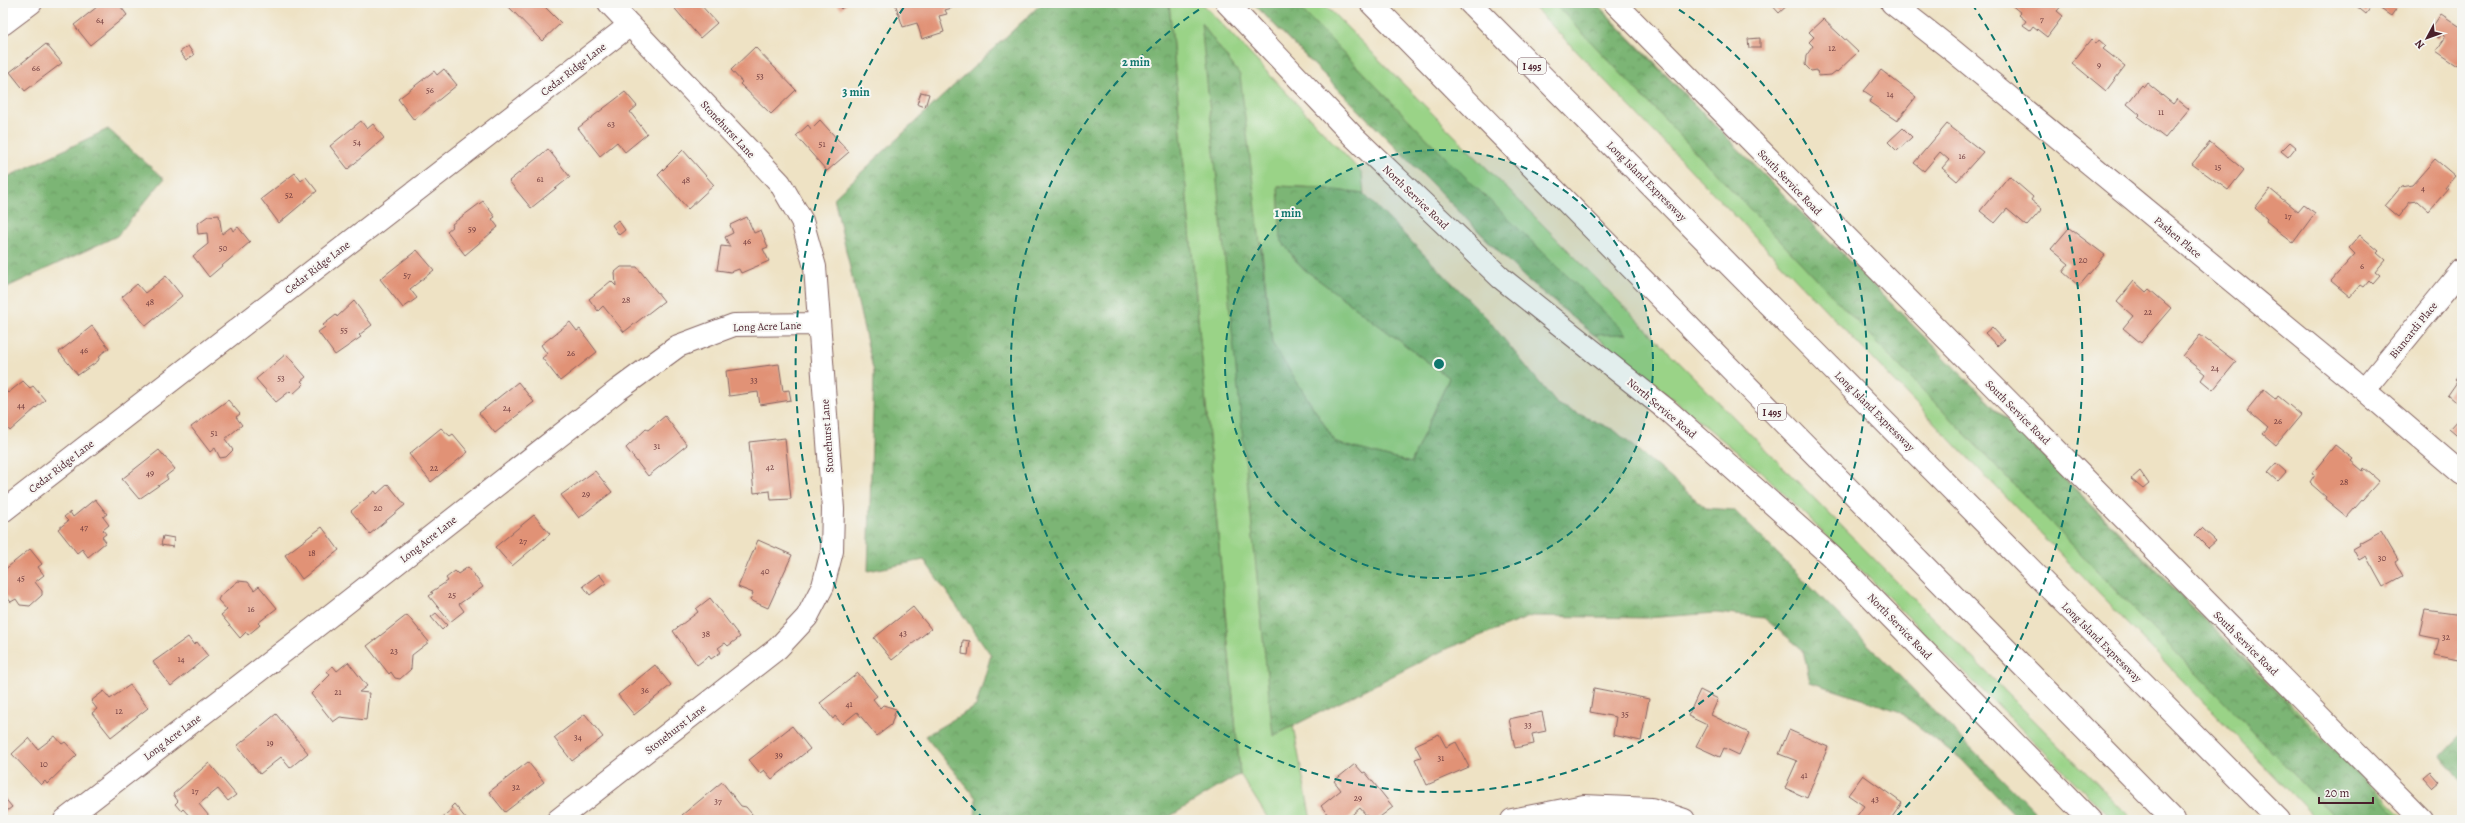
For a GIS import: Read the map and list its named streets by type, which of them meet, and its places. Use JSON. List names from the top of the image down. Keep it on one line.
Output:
{"streets":{"main road":["I 495","Cedar Ridge Lane","Stonehurst Lane","Long Island Expressway","South Service Road","North Service Road","Pashen Place","Long Acre Lane","Biancardi Place"]},"crossings":[["Cedar Ridge Lane","Stonehurst Lane"],["Stonehurst Lane","Long Acre Lane"],["Pashen Place","Biancardi Place"]],"house_numbers":["7","64","12","9","66","53","56","14","11","63","54","51","16","15","61","48","4","52","17","59","46","50","20","6","57","28","48","22","55","46","26","24","53","33","44","24","26","51","31","42","22","49","28","29","20","47","27","18","30","40","45","25","16","43","38","32","23","14","36","21","41","12","35","33","34","19","39","31","10","41","32","17","29","43","37"],"scale_bar":"20 m","north":"bottom left","rings":["2 min","3 min","1 min"]}
